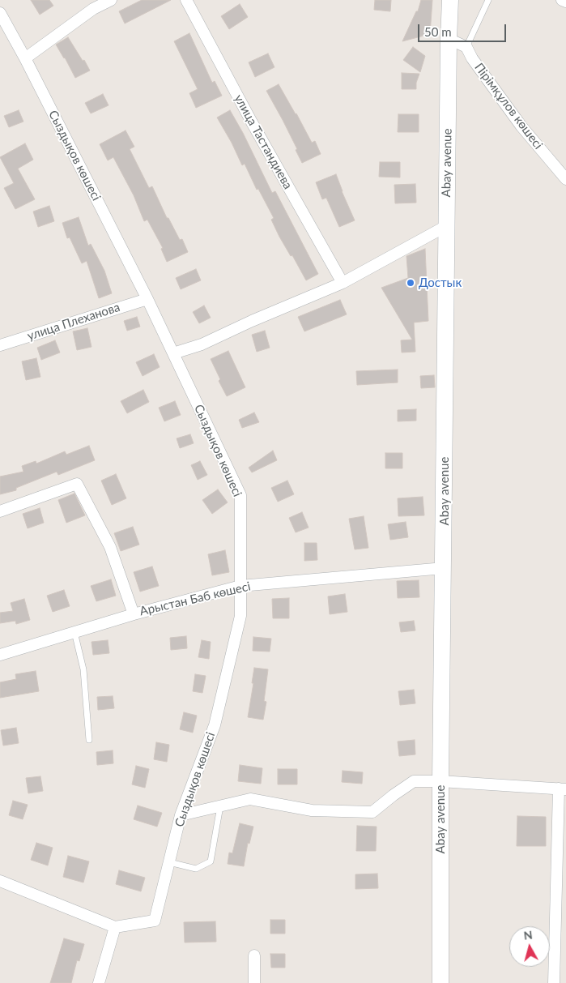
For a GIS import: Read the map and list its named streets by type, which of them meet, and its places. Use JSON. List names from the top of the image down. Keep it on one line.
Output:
{"streets":{"street":["Пірімқұлов көшесі","улица Тастандиева","Сыздықов көшесі","Abay avenue","улица Плеханова","Арыстан Баб көшесі"]},"crossings":[["Сыздықов көшесі","улица Плеханова"],["Сыздықов көшесі","Арыстан Баб көшесі"],["Abay avenue","Арыстан Баб көшесі"]],"places":["Достык"],"scale_bar":"50 m","north":"top"}
